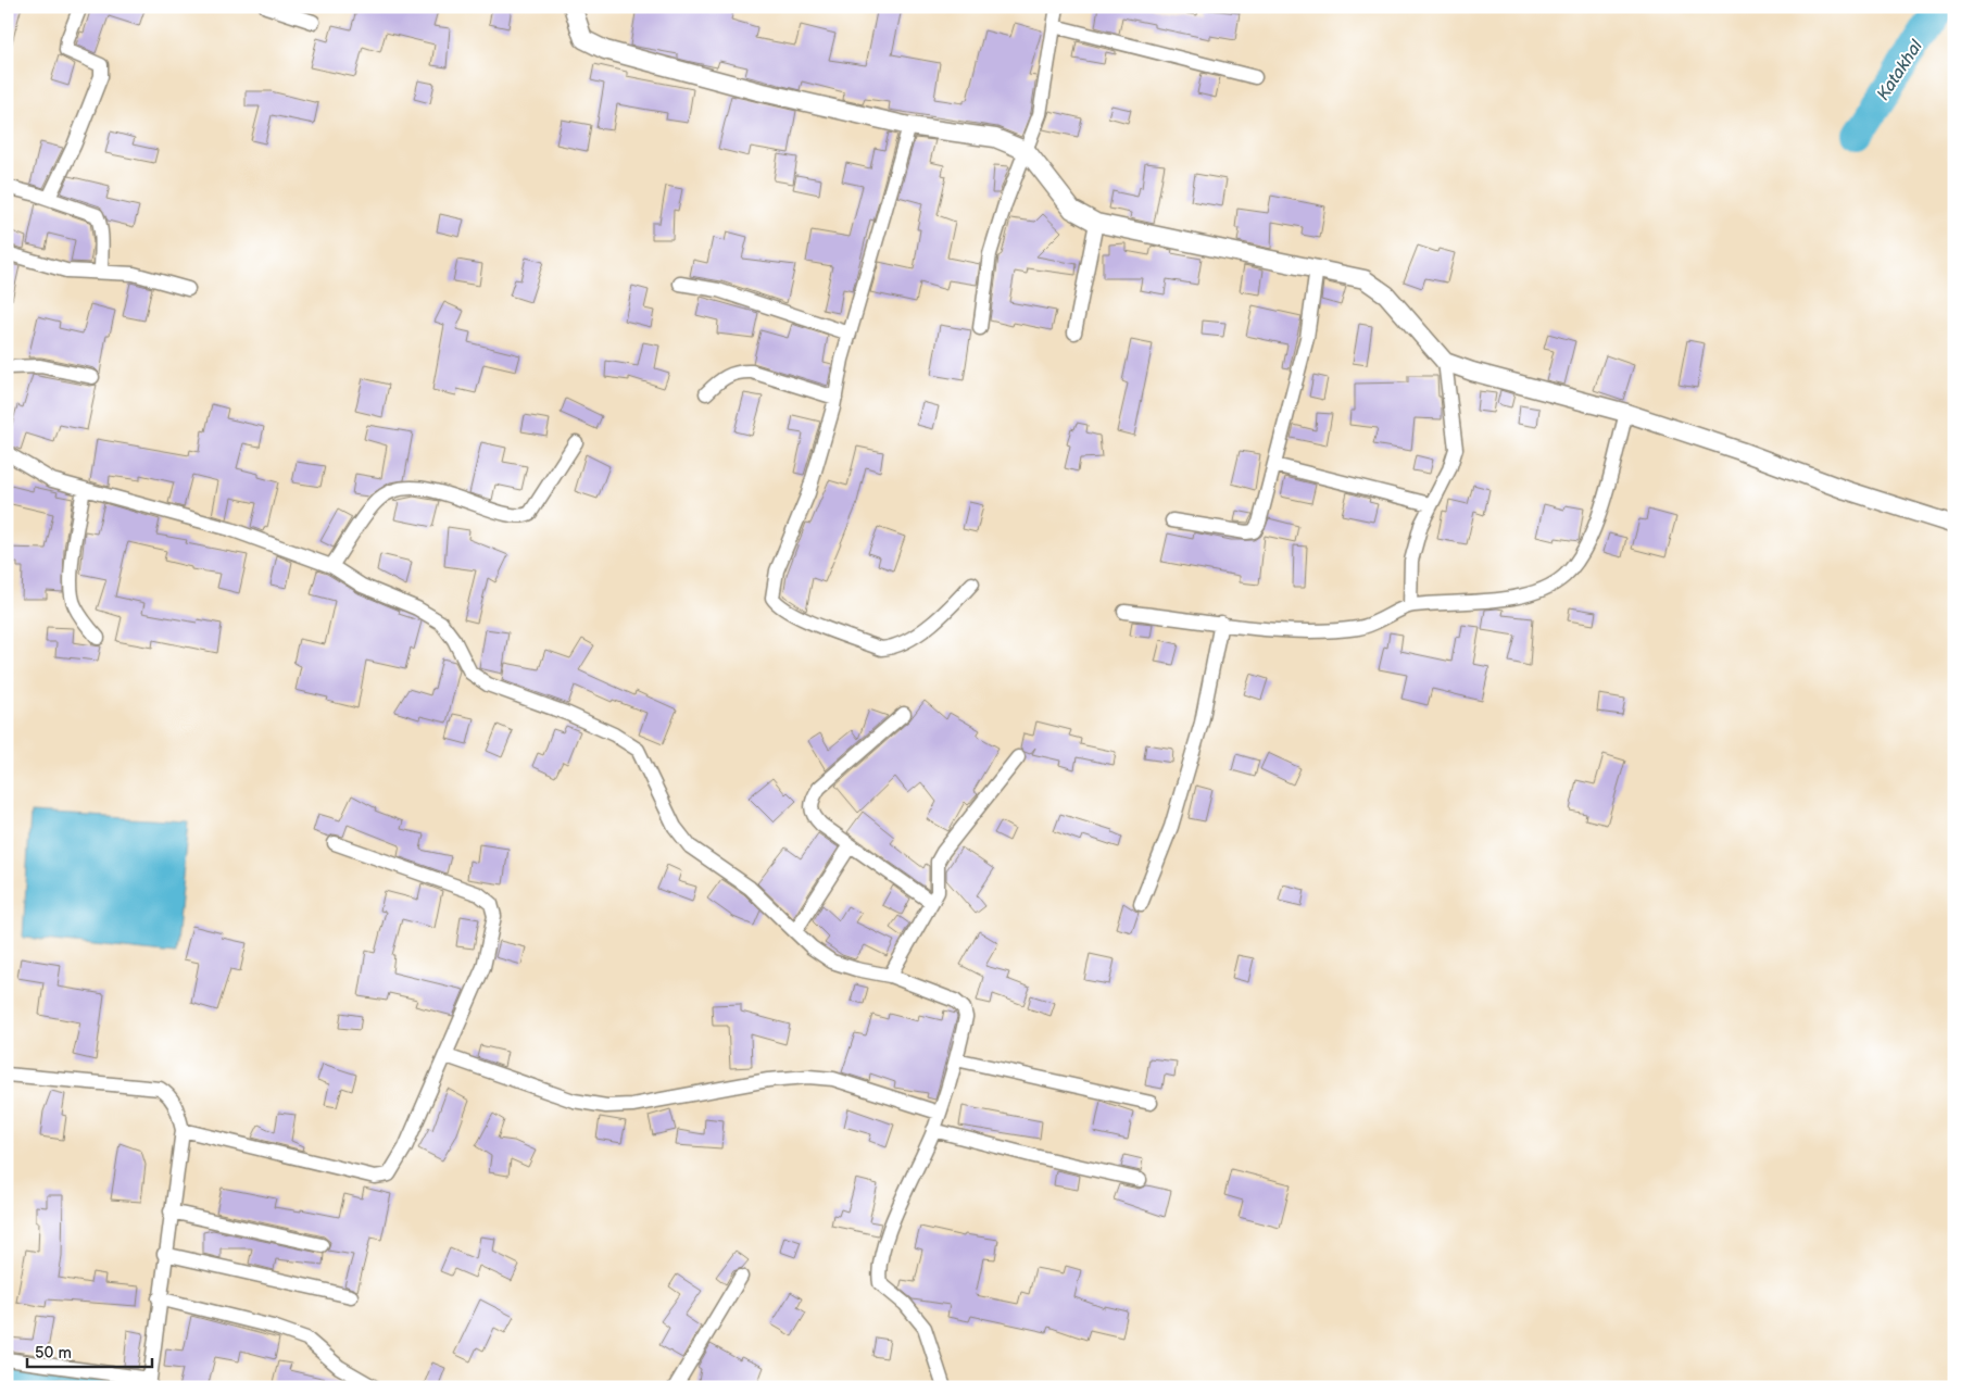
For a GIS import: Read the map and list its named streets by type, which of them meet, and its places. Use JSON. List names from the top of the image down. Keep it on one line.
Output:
{"water":["Katakhal"],"scale_bar":"50 m"}
